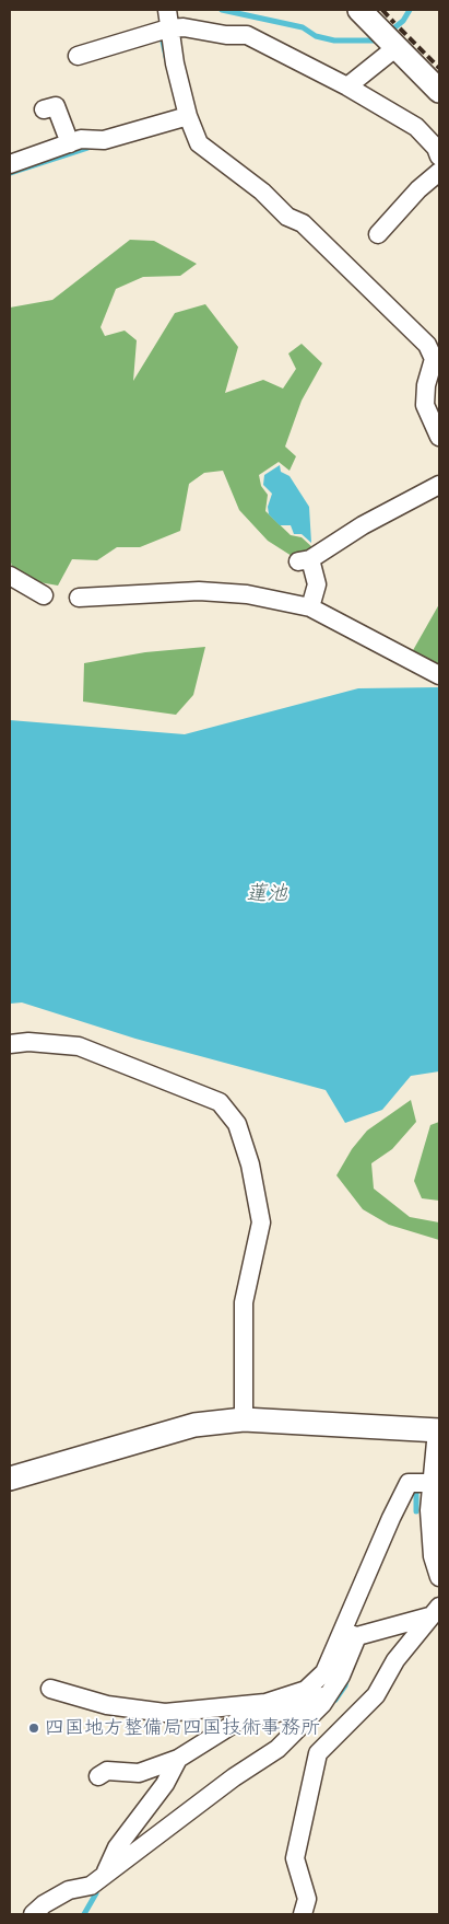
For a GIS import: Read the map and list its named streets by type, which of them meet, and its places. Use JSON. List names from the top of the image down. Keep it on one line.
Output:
{"water":["蓮池"],"places":["四国地方整備局四国技術事務所"]}
